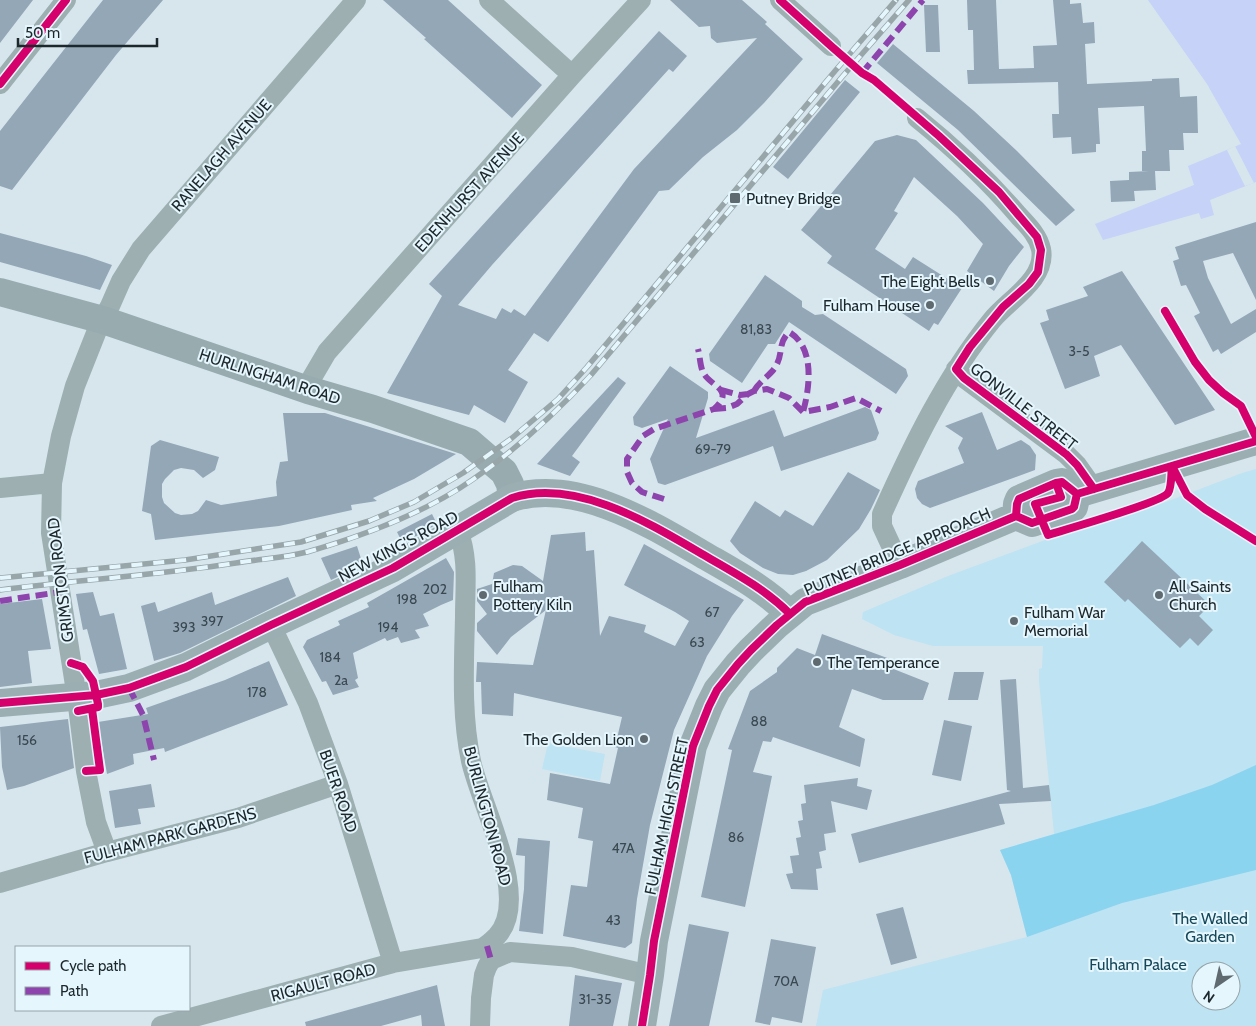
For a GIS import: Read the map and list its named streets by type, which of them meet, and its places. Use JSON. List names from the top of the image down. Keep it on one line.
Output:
{"streets":{"main road":["NEW KING'S ROAD","PUTNEY BRIDGE APPROACH","FULHAM HIGH STREET"],"street":["RANELAGH AVENUE","EDENHURST AVENUE","HURLINGHAM ROAD","GONVILLE STREET","GRIMSTON ROAD","BUER ROAD","BURLINGTON ROAD","FULHAM PARK GARDENS","RIGAULT ROAD"]},"crossings":[["RANELAGH AVENUE","HURLINGHAM ROAD"],["RANELAGH AVENUE","GRIMSTON ROAD"],["EDENHURST AVENUE","HURLINGHAM ROAD"],["HURLINGHAM ROAD","NEW KING'S ROAD"],["HURLINGHAM ROAD","GRIMSTON ROAD"],["GONVILLE STREET","PUTNEY BRIDGE APPROACH"],["NEW KING'S ROAD","PUTNEY BRIDGE APPROACH"],["NEW KING'S ROAD","GRIMSTON ROAD"],["NEW KING'S ROAD","BUER ROAD"],["NEW KING'S ROAD","BURLINGTON ROAD"],["NEW KING'S ROAD","FULHAM HIGH STREET"],["PUTNEY BRIDGE APPROACH","FULHAM HIGH STREET"],["GRIMSTON ROAD","FULHAM PARK GARDENS"],["BUER ROAD","FULHAM PARK GARDENS"],["BUER ROAD","RIGAULT ROAD"],["BURLINGTON ROAD","RIGAULT ROAD"],["FULHAM HIGH STREET","RIGAULT ROAD"]],"parks":["The Walled Garden","Fulham Palace"],"places":{"transit":["Putney Bridge"],"other":["The Eight Bells","Fulham House","Fulham Pottery Kiln","All Saints Church","Fulham War Memorial","The Temperance","The Golden Lion"]},"house_numbers":["81,83","3-5","69-79","202","198","67","397","393","194","63","184","2a","178","88","156","86","47A","43","70A","31-35"],"legend":["Cycle path","Path"],"scale_bar":"50 m","north":"bottom left"}
